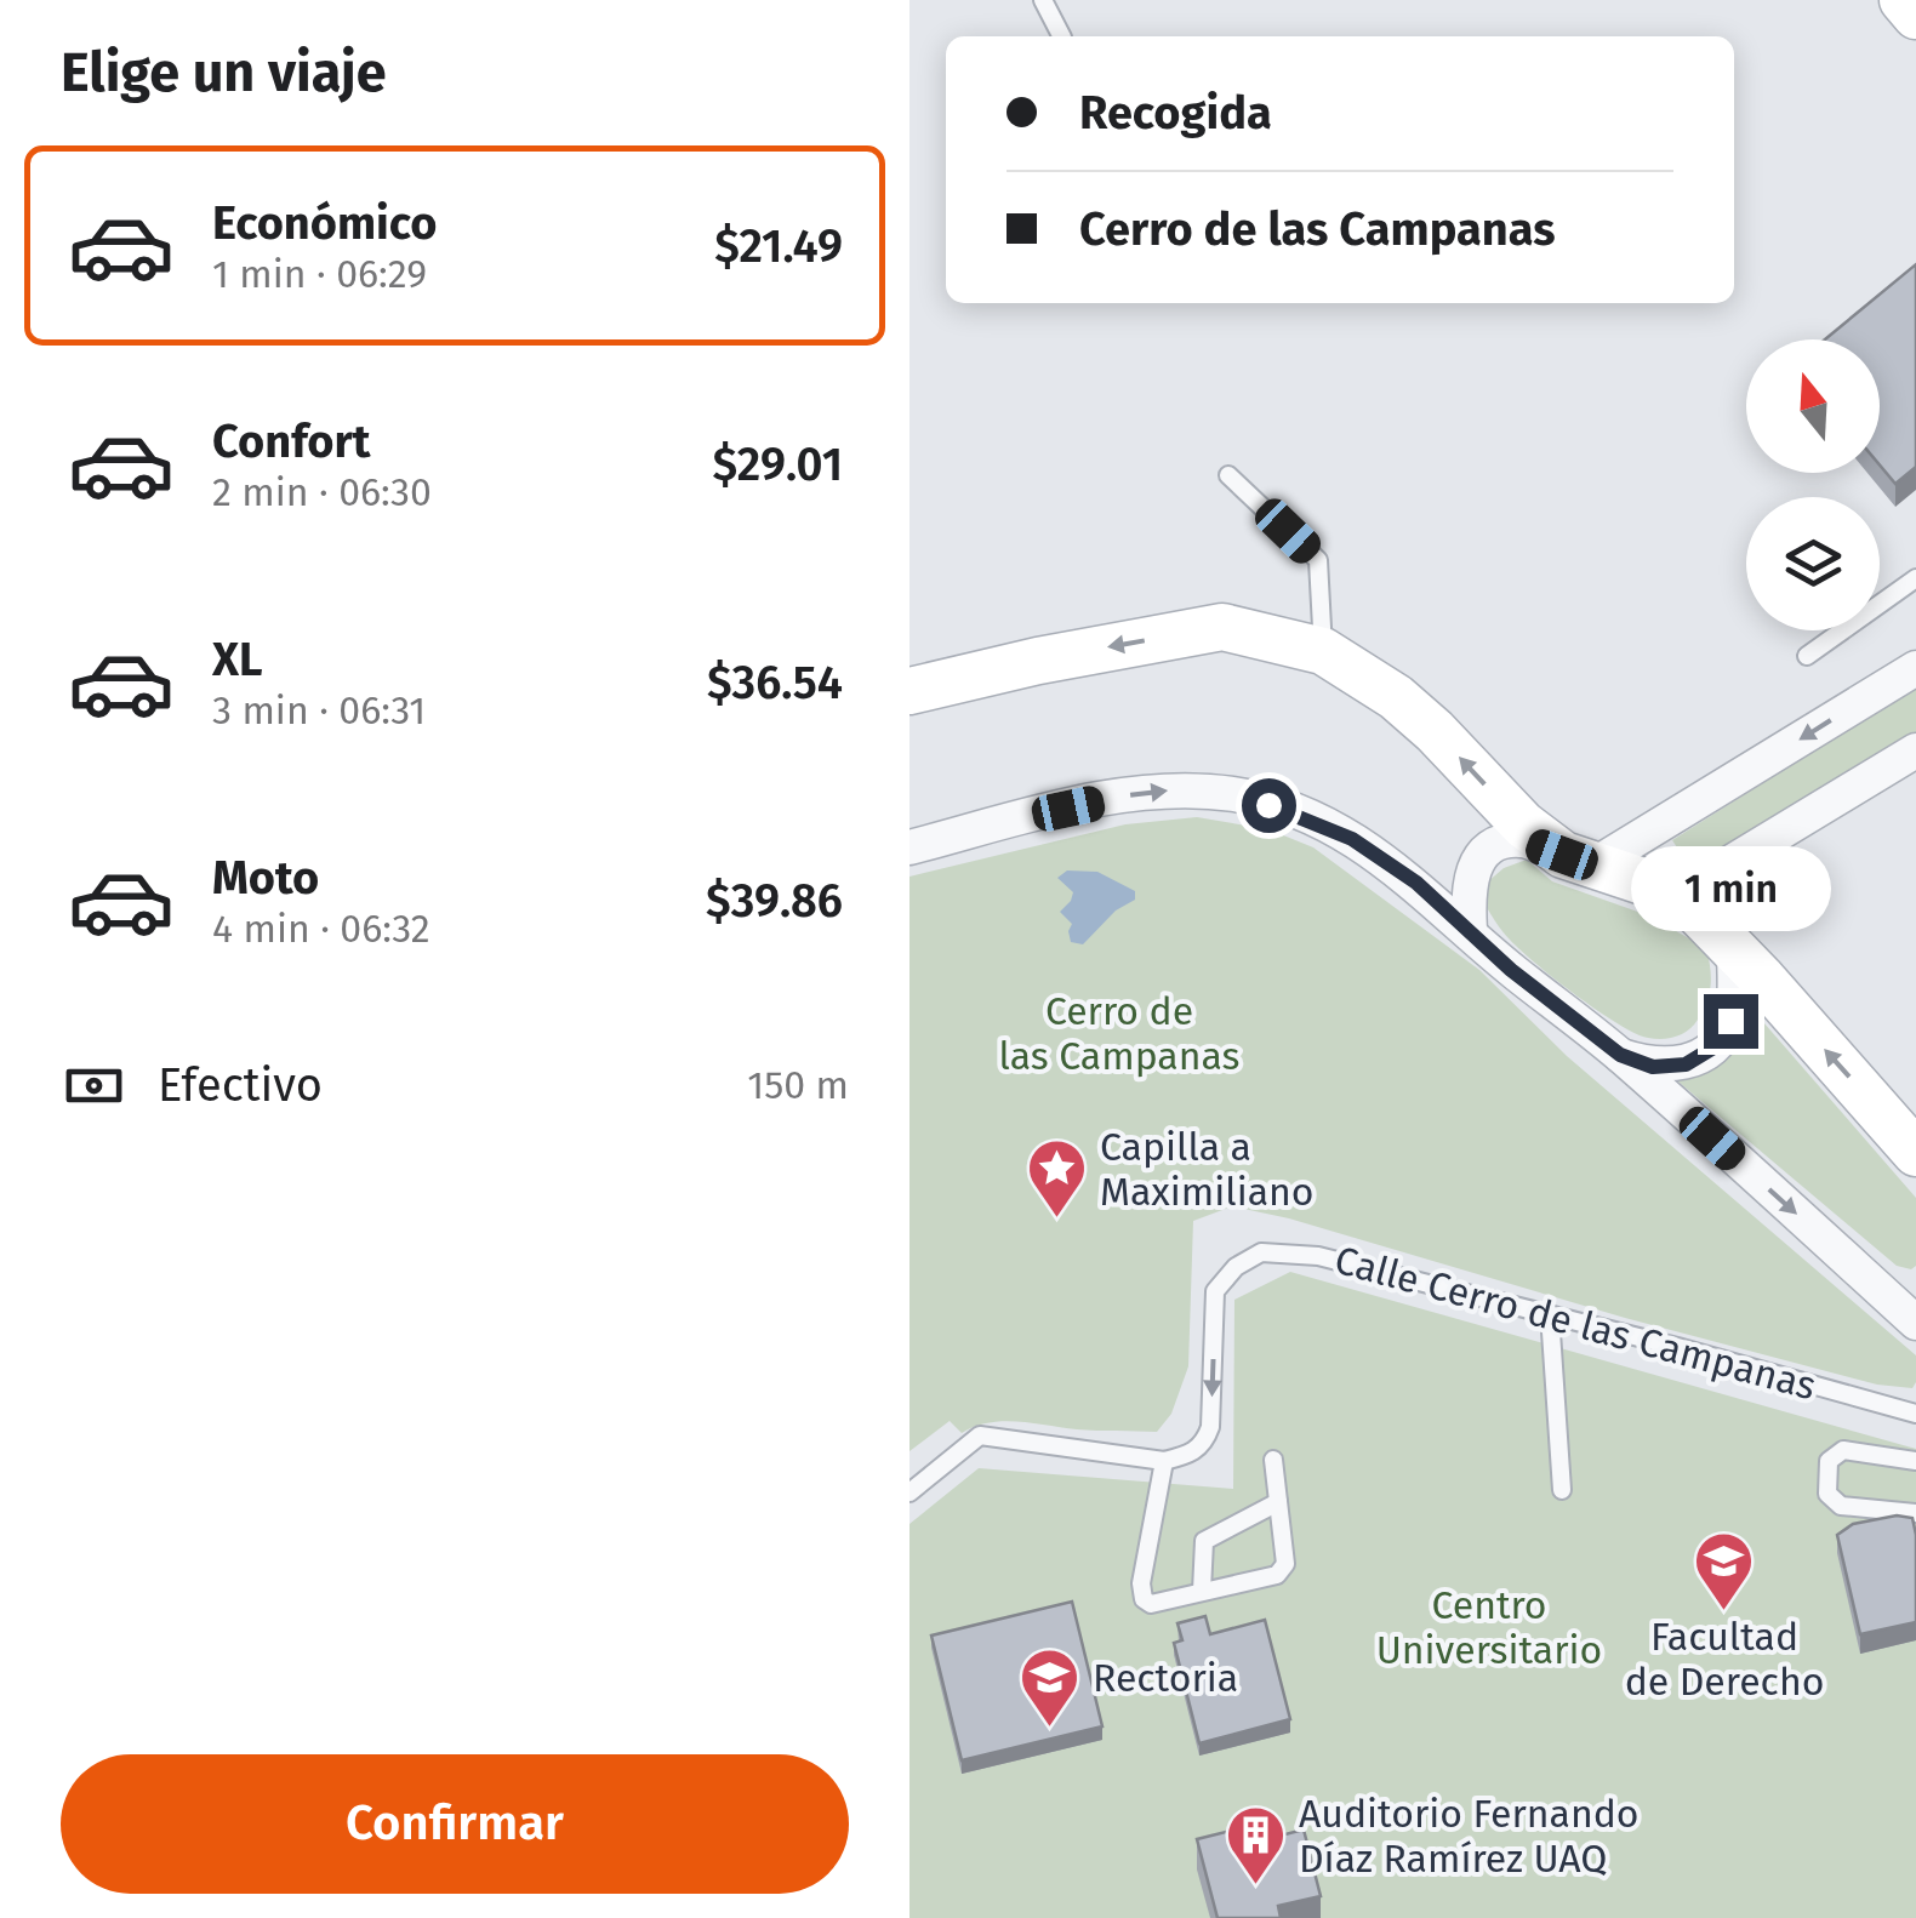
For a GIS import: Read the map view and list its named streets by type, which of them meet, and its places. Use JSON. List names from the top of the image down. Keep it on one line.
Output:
{"streets":{"lane":["Calle Cerro de las Campanas"]},"parks":["Cerro de las Campanas","Centro Universitario"],"places":{"place":["Capilla a Maximiliano"],"school or university":["Facultad de Derecho","Rectoria"],"building":["Auditorio Fernando Díaz Ramírez UAQ"]},"north":"top","page":{"heading":"Elige un viaje","banner":["Recogida","Cerro de las Campanas"],"list":[{"name":"Económico","note":"1 min · 06:29","value":"$21.49"},{"name":"Confort","note":"2 min · 06:30","value":"$29.01"},{"name":"XL","note":"3 min · 06:31","value":"$36.54"},{"name":"Moto","note":"4 min · 06:32","value":"$39.86"}],"bubble":"1 min","pay":["Efectivo","150 m"],"buttons":"Confirmar"}}
